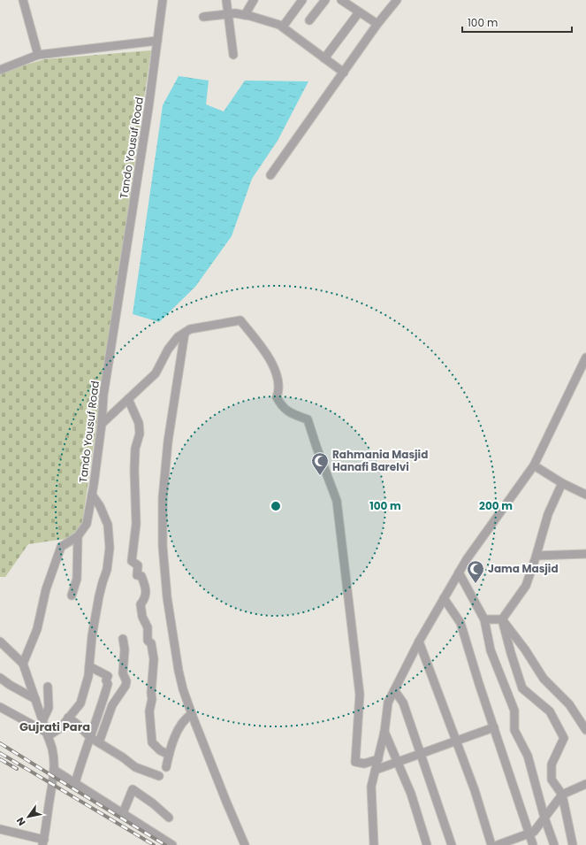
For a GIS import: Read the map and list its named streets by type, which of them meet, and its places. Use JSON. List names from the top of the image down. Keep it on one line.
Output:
{"streets":{"street":["Tando Yousuf Road"]},"districts":["Gujrati Para"],"places":{"mosque":["Rahmania Masjid Hanafi Barelvi","Jama Masjid"]},"scale_bar":"100 m","north":"bottom left","rings":["100 m","200 m"]}
